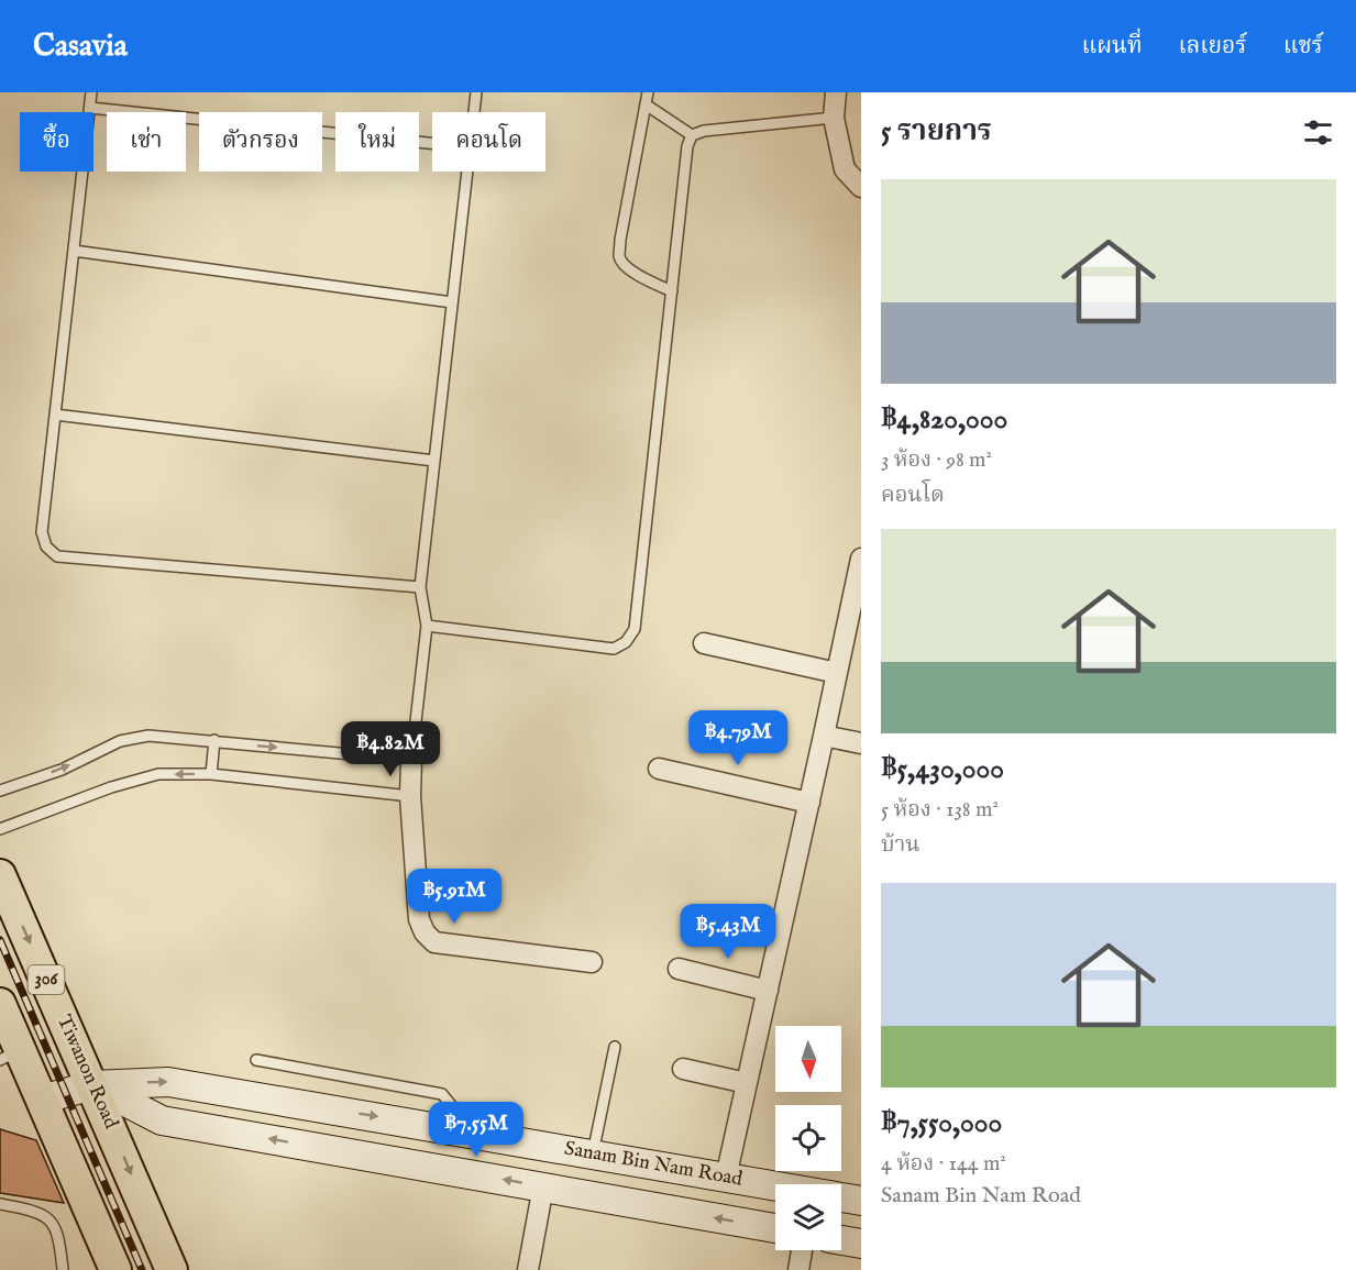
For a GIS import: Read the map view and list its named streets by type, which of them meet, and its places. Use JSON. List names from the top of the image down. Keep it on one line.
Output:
{"streets":{"main road":["306","Tiwanon Road","Sanam Bin Nam Road"]},"crossings":[["Tiwanon Road","Sanam Bin Nam Road"]],"north":"bottom","page":{"header":"Casavia","nav":["แผนที่","เลเยอร์","แชร์"],"heading":"5 รายการ","chip":["ซื้อ","เช่า","ตัวกรอง","ใหม่","คอนโด"],"list":[{"name":"฿4,820,000","note":"3 ห้อง · 98 m² · คอนโด"},{"name":"฿5,430,000","note":"5 ห้อง · 138 m² · บ้าน"},{"name":"฿7,550,000","note":"4 ห้อง · 144 m² · Sanam Bin Nam Road"}],"price":["฿4.79M","฿4.82M","฿5.91M","฿5.43M","฿7.55M"]}}
